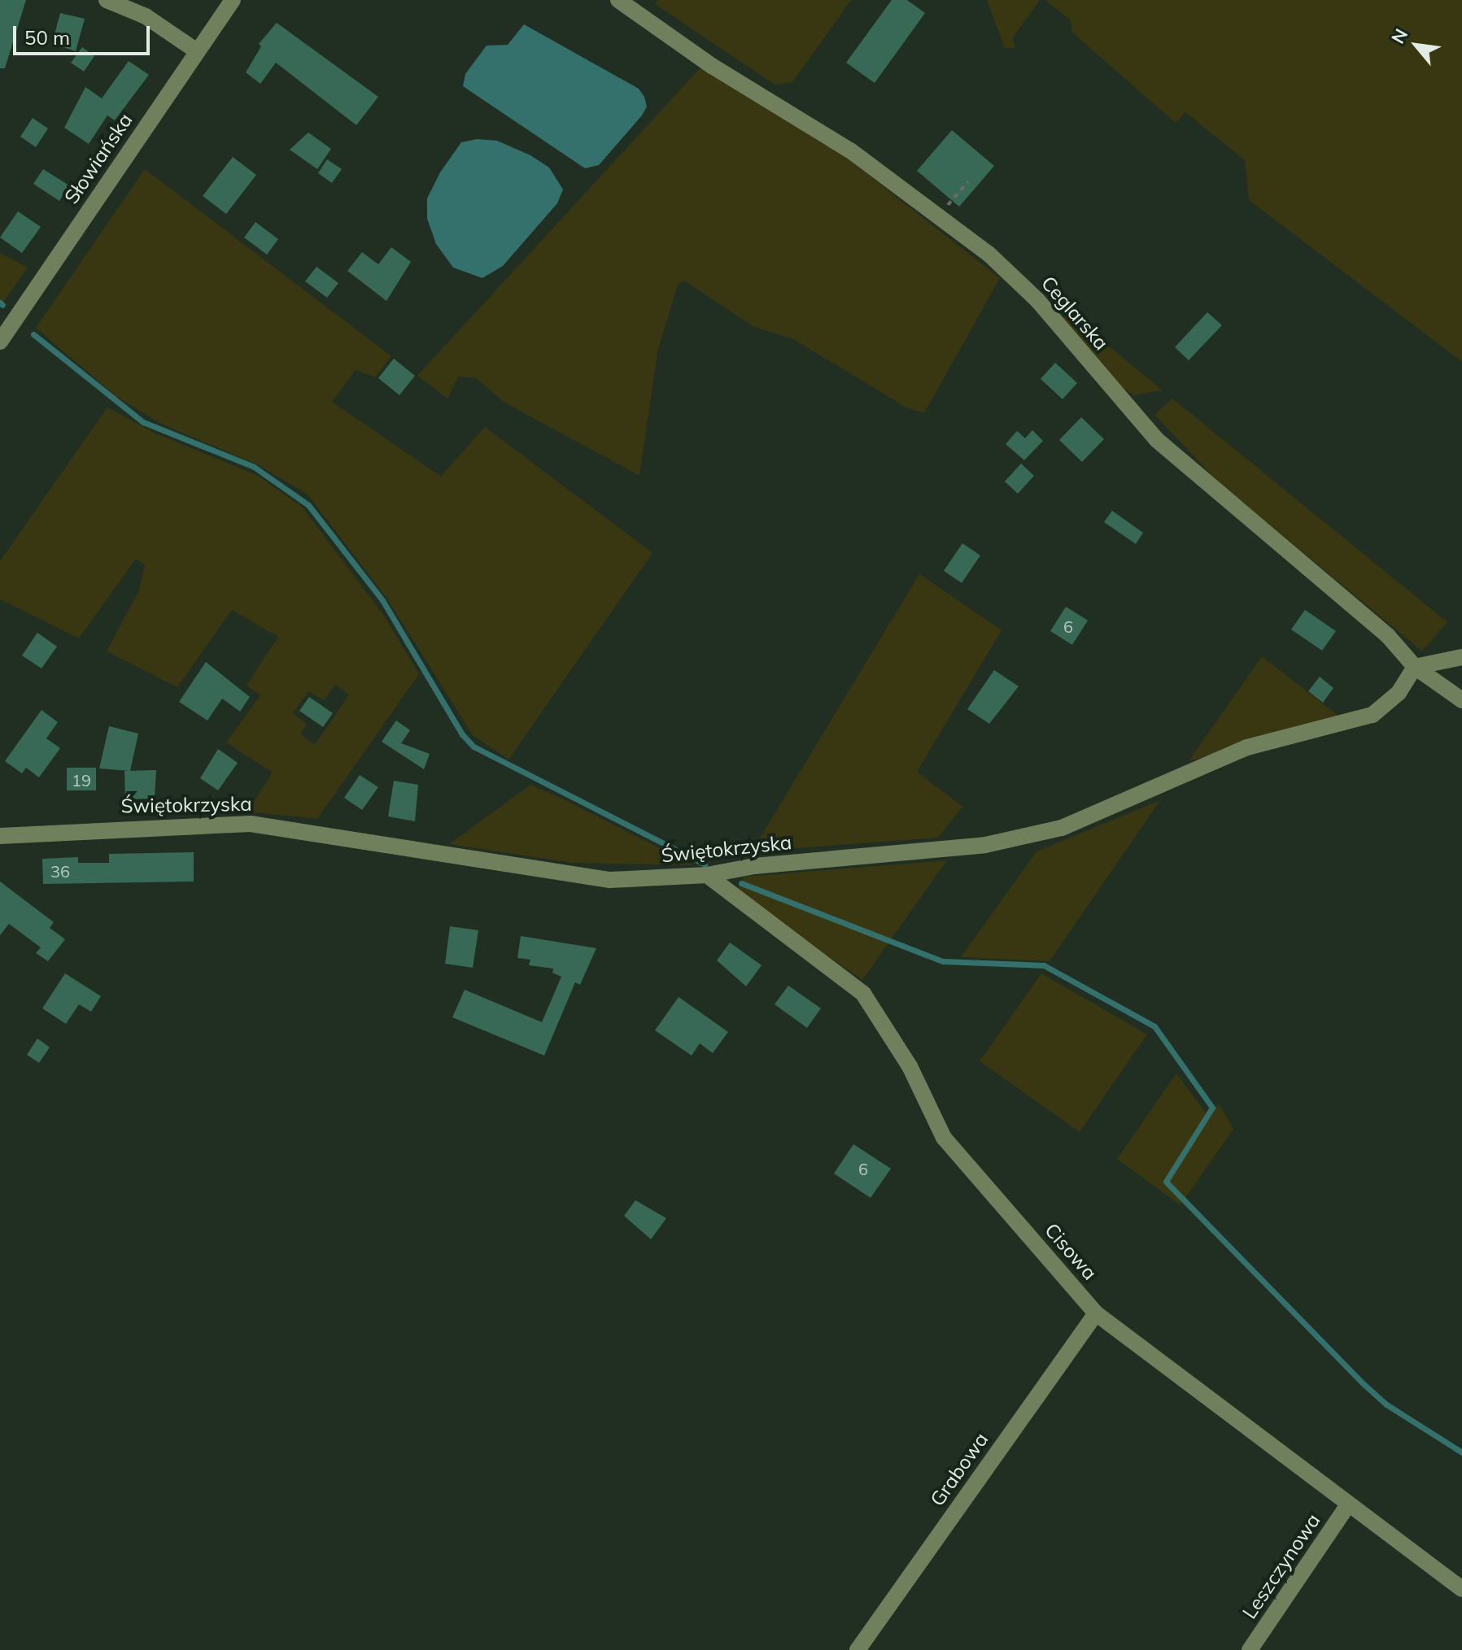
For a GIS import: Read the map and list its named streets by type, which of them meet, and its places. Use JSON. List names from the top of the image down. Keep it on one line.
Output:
{"streets":{"street":["Słowiańska","Ceglarska","Świętokrzyska","Cisowa","Grabowa","Leszczynowa"]},"crossings":[["Ceglarska","Świętokrzyska"],["Świętokrzyska","Cisowa"],["Cisowa","Grabowa"],["Cisowa","Leszczynowa"]],"house_numbers":["6","19","36","6"],"scale_bar":"50 m","north":"top left"}
